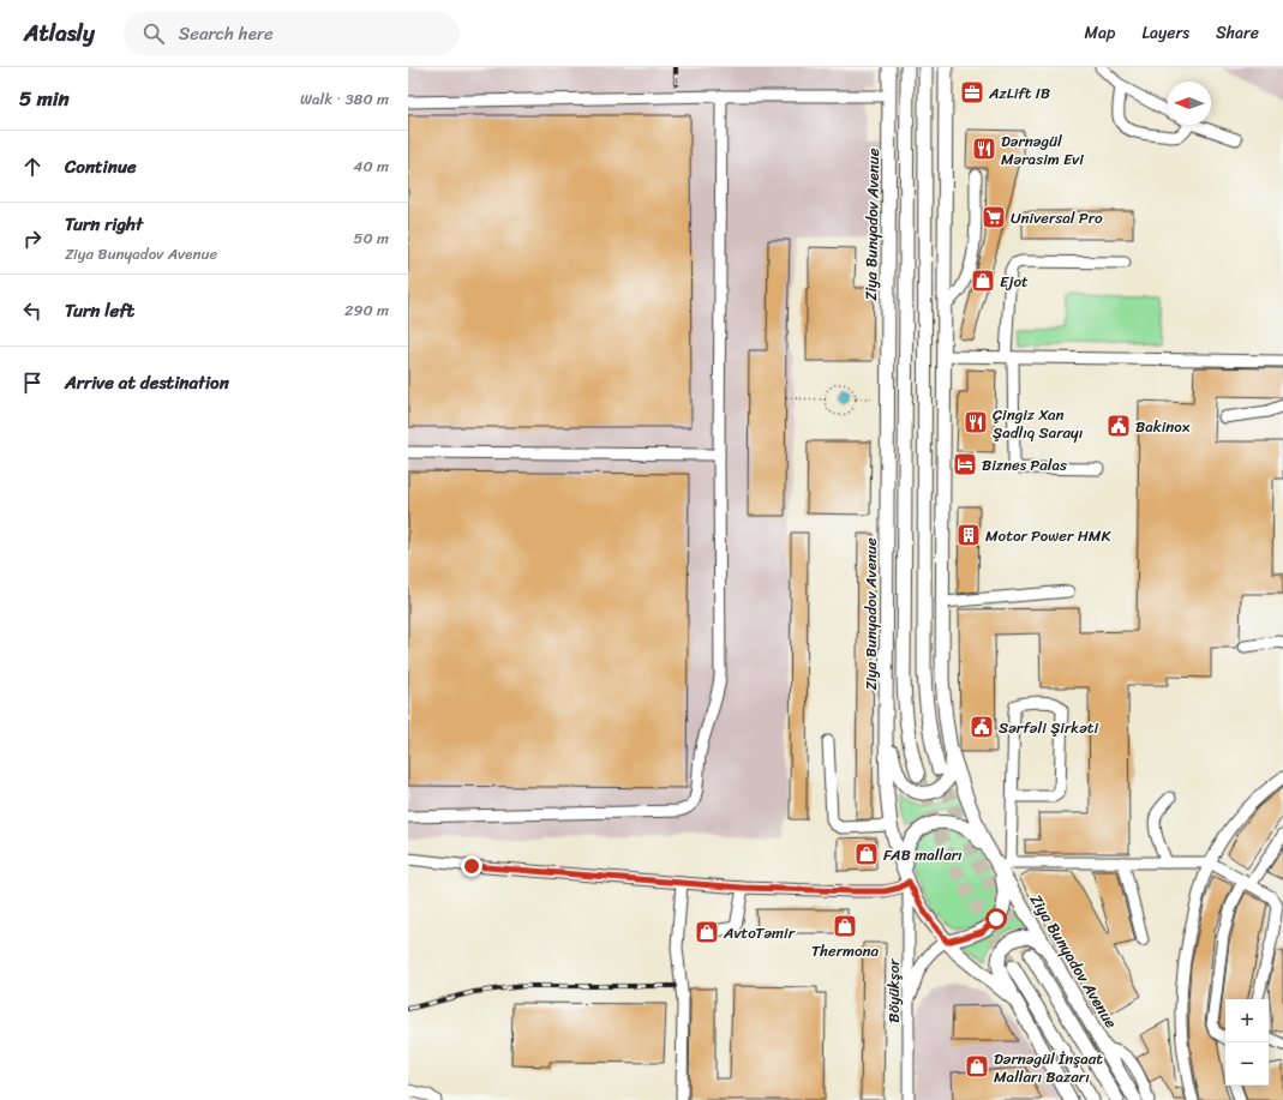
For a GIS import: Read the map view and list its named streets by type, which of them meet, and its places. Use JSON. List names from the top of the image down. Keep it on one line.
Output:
{"streets":{"main road":["Ziya Bunyadov Avenue"],"street":["Böyükşor"]},"crossings":[["Ziya Bunyadov Avenue","Böyükşor"]],"places":{"office":["AzLift IB"],"restaurant":["Dərnəgül Mərasim Evi","Çingiz Xan Şadlıq Sarayı"],"supermarket":["Universal Pro"],"shop":["Ejot","FAB malları","Thermona","AvtoTəmir","Dərnəgül İnşaat Malları Bazarı"],"public building":["Bakinox","Sərfəli Şirkəti"],"hotel":["Biznes Palas"],"building":["Motor Power HMK"]},"north":"left","page":{"header":"Atlasly","search":"Search here","nav":["Map","Layers","Share"],"heading":["5 min","Walk · 380 m"],"list":[["Continue","40 m"],["Turn right","Ziya Bunyadov Avenue","50 m"],["Turn left","290 m"],"Arrive at destination"],"map_buttons":["+","−"]}}
